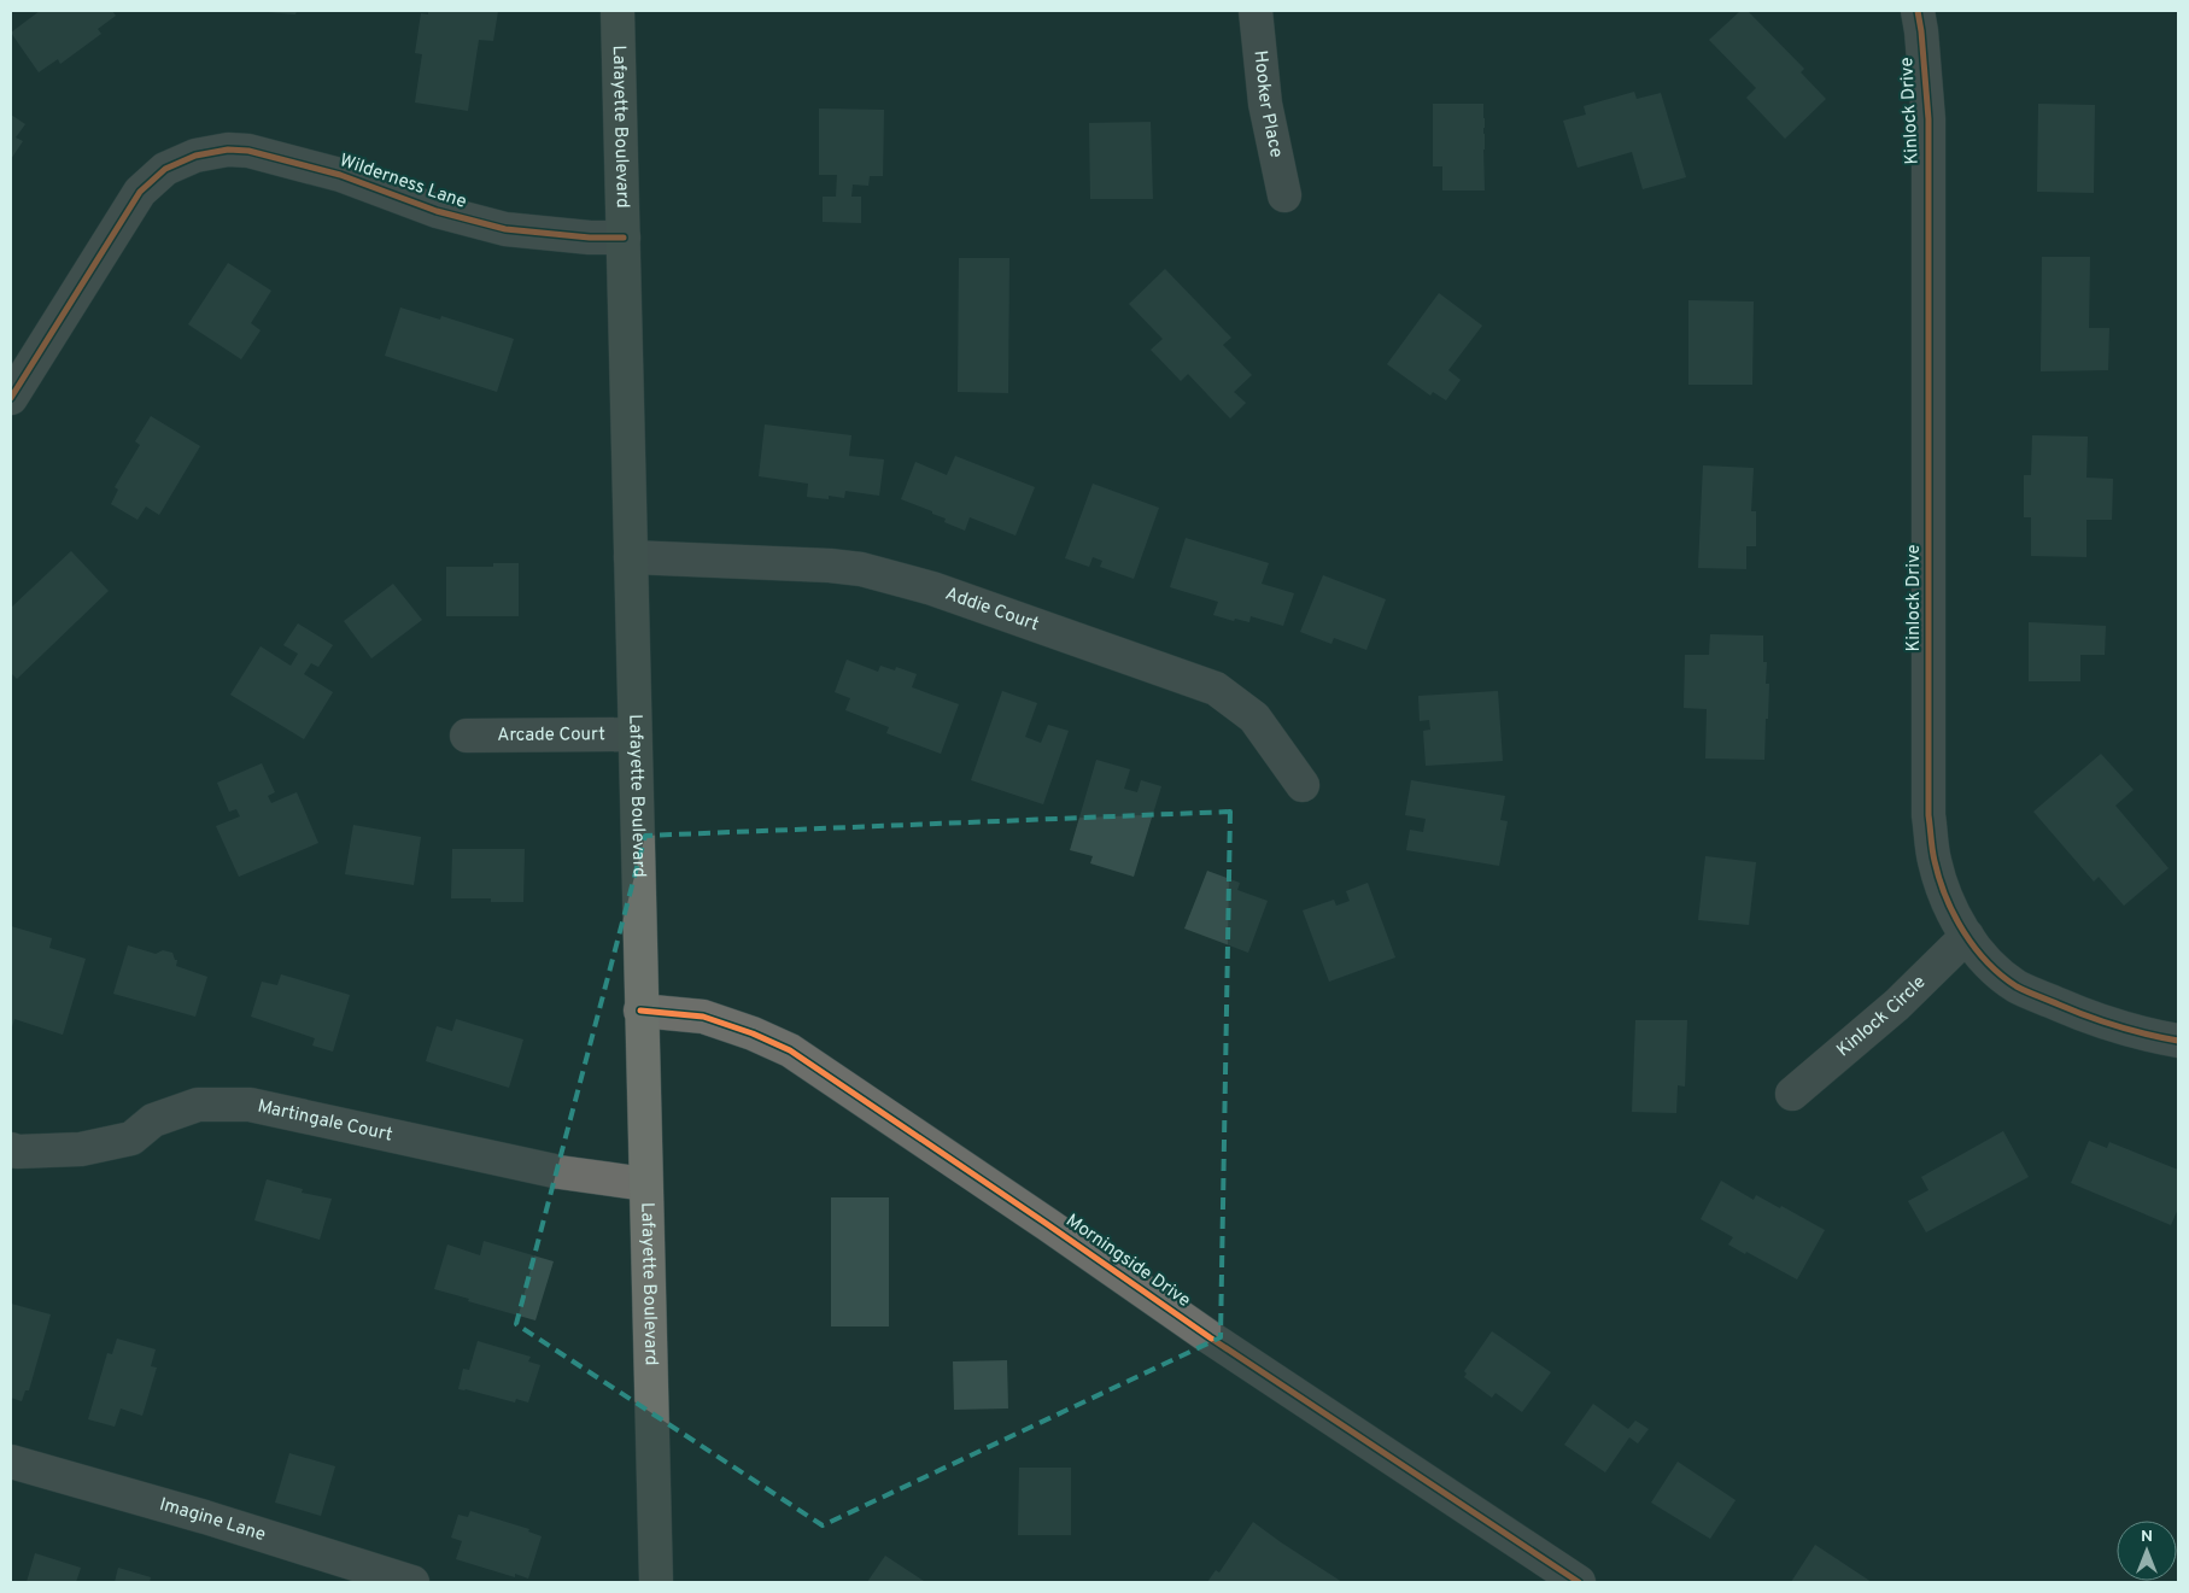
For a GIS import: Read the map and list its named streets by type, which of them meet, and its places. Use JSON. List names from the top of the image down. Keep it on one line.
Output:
{"streets":{"main road":["Lafayette Boulevard"],"street":["Hooker Place","Kinlock Drive","Wilderness Lane","Addie Court","Arcade Court","Kinlock Circle","Martingale Court","Morningside Drive","Imagine Lane"]},"crossings":[["Kinlock Drive","Kinlock Circle"],["Lafayette Boulevard","Wilderness Lane"],["Lafayette Boulevard","Addie Court"],["Lafayette Boulevard","Arcade Court"],["Lafayette Boulevard","Martingale Court"],["Lafayette Boulevard","Morningside Drive"]],"north":"top"}
